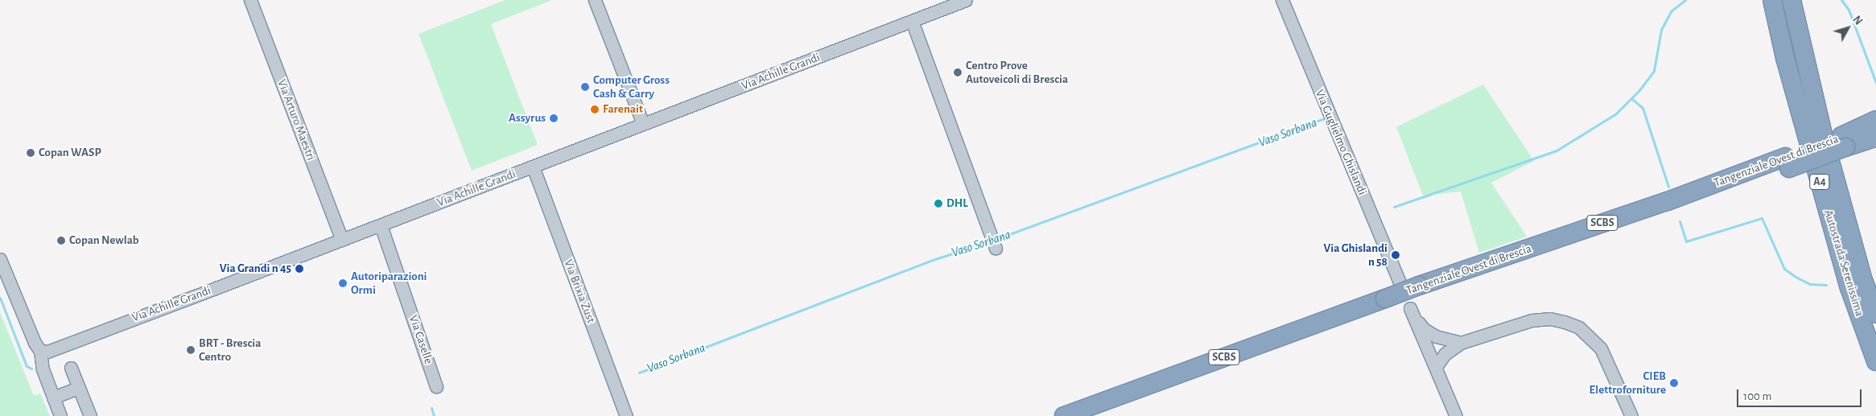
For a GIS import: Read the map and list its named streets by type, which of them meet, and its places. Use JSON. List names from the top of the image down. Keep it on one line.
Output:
{"streets":{"highway":["Tangenziale Ovest di Brescia","A4","SCBS","Autostrada Serenissima"],"street":["Via Achille Grandi","Via Arturo Maestri","Via Guglielmo Ghislandi","Via Brixia Zust","Via Caselle"]},"crossings":[["Via Achille Grandi","Via Arturo Maestri"],["Via Achille Grandi","Via Brixia Zust"],["Via Achille Grandi","Via Caselle"]],"water":["Vaso Sorbana"],"places":["Centro Prove Autoveicoli di Brescia","Computer Gross Cash & Carry","Farenait","Assyrus","Copan WASP","DHL","Copan Newlab","Via Ghislandi n 58","Via Grandi n 45","Autoriparazioni Ormi","BRT - Brescia Centro","CIEB Elettroforniture"],"scale_bar":"100 m","north":"top right"}
